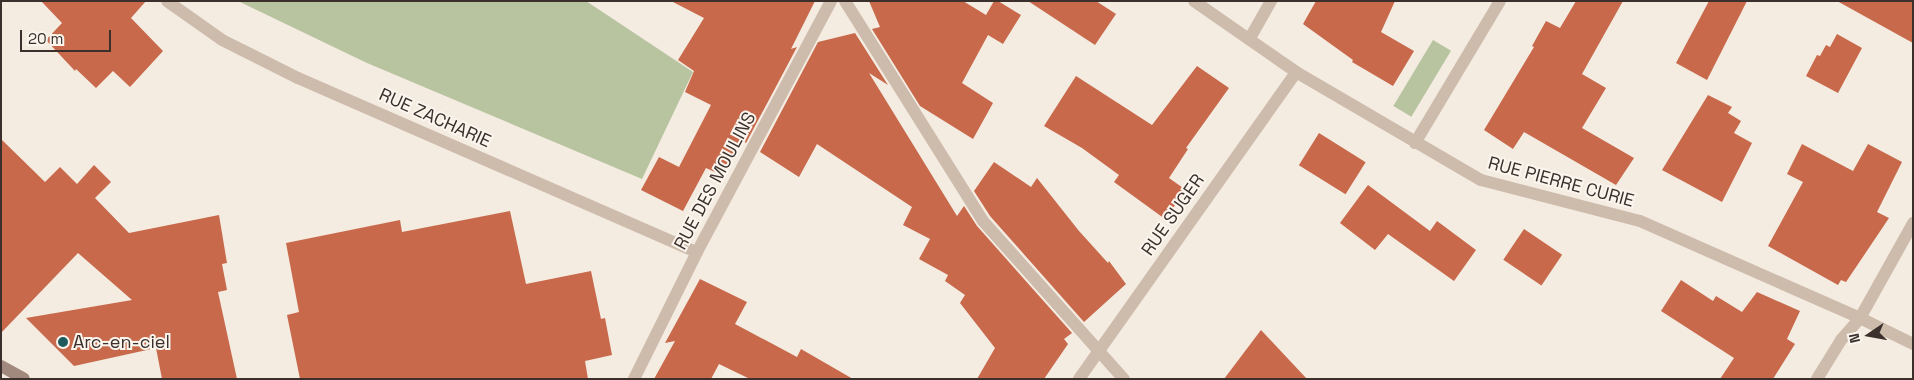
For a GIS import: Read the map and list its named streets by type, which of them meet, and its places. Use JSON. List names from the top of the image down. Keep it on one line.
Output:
{"streets":{"street":["RUE ZACHARIE","RUE DES MOULINS","RUE PIERRE CURIE","RUE SUGER"]},"crossings":[["RUE ZACHARIE","RUE DES MOULINS"],["RUE PIERRE CURIE","RUE SUGER"]],"places":["Arc-en-ciel"],"scale_bar":"20 m","north":"left"}
